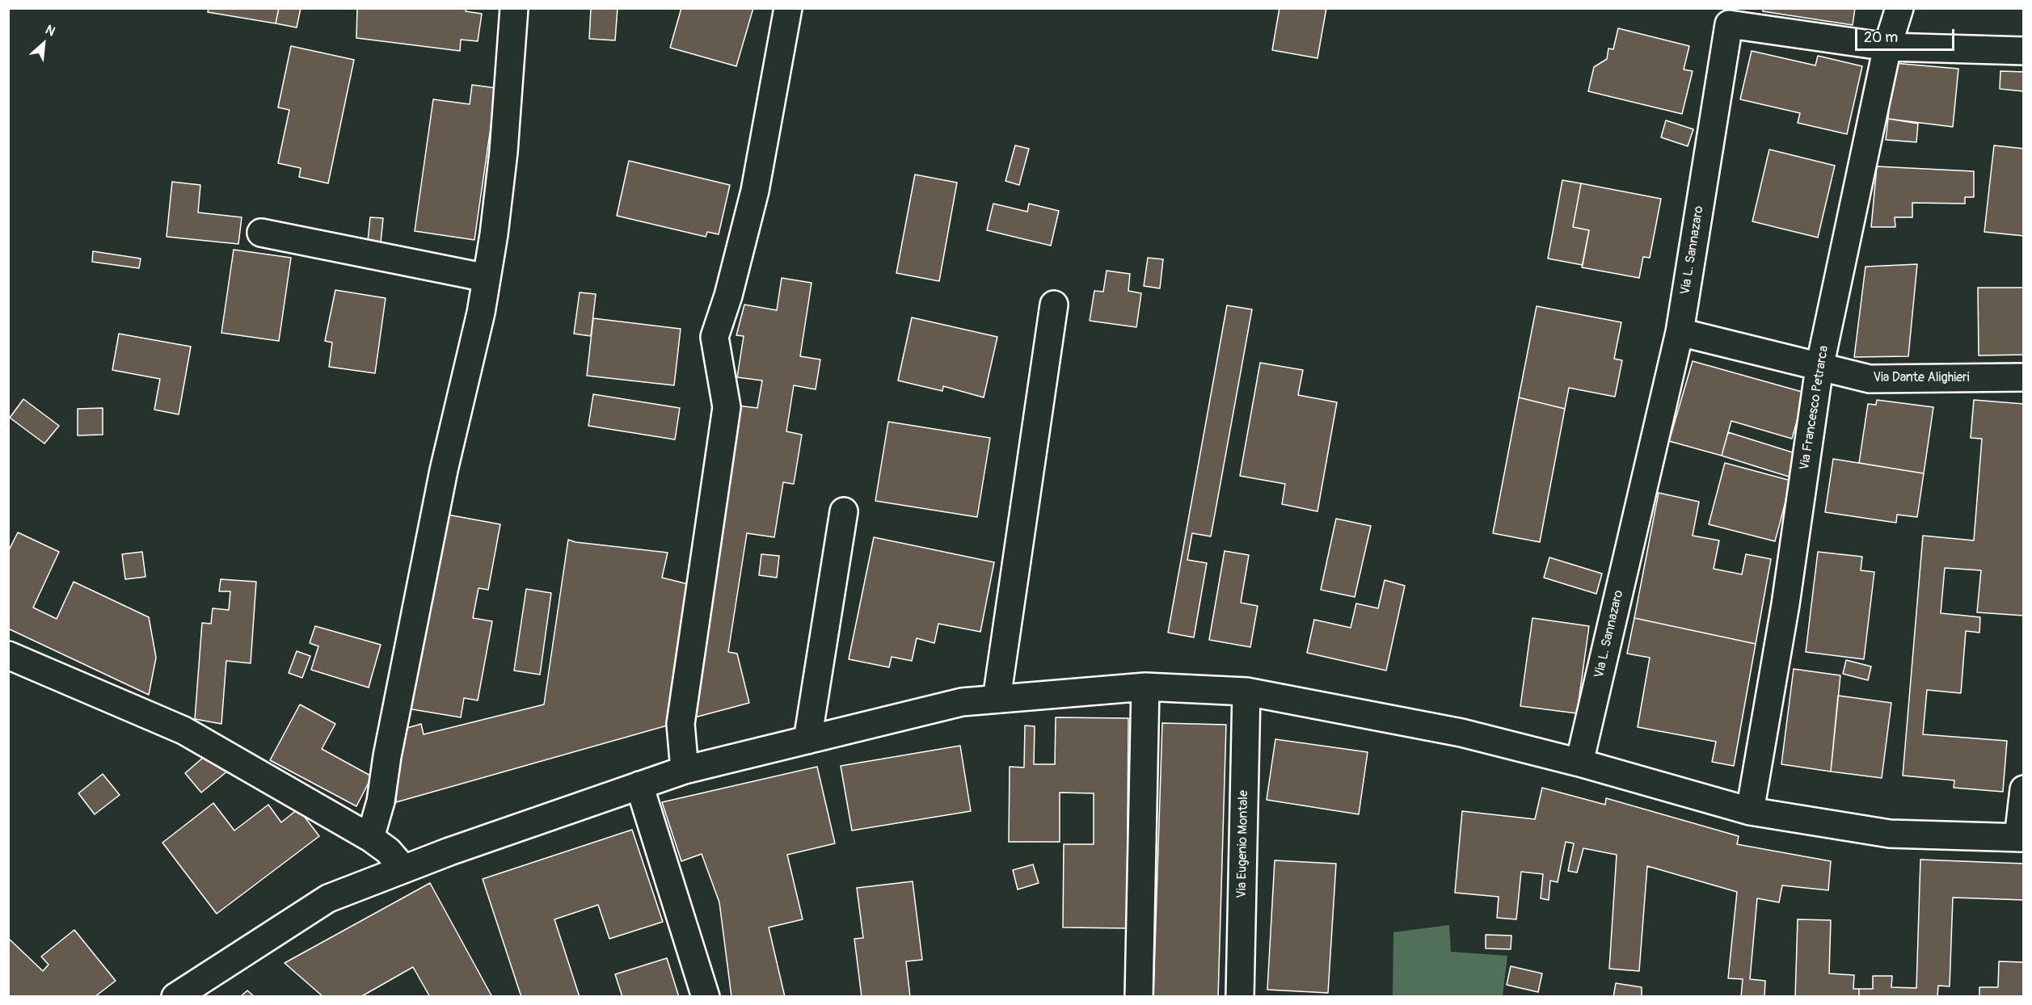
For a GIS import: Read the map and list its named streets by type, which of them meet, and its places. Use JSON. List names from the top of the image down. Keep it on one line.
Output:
{"streets":{"street":["Via L. Sannazaro","Via Dante Alighieri","Via Francesco Petrarca","Via Eugenio Montale"]},"crossings":[["Via L. Sannazaro","Via Dante Alighieri"],["Via L. Sannazaro","Via Francesco Petrarca"],["Via Dante Alighieri","Via Francesco Petrarca"]],"scale_bar":"20 m","north":"top right"}
